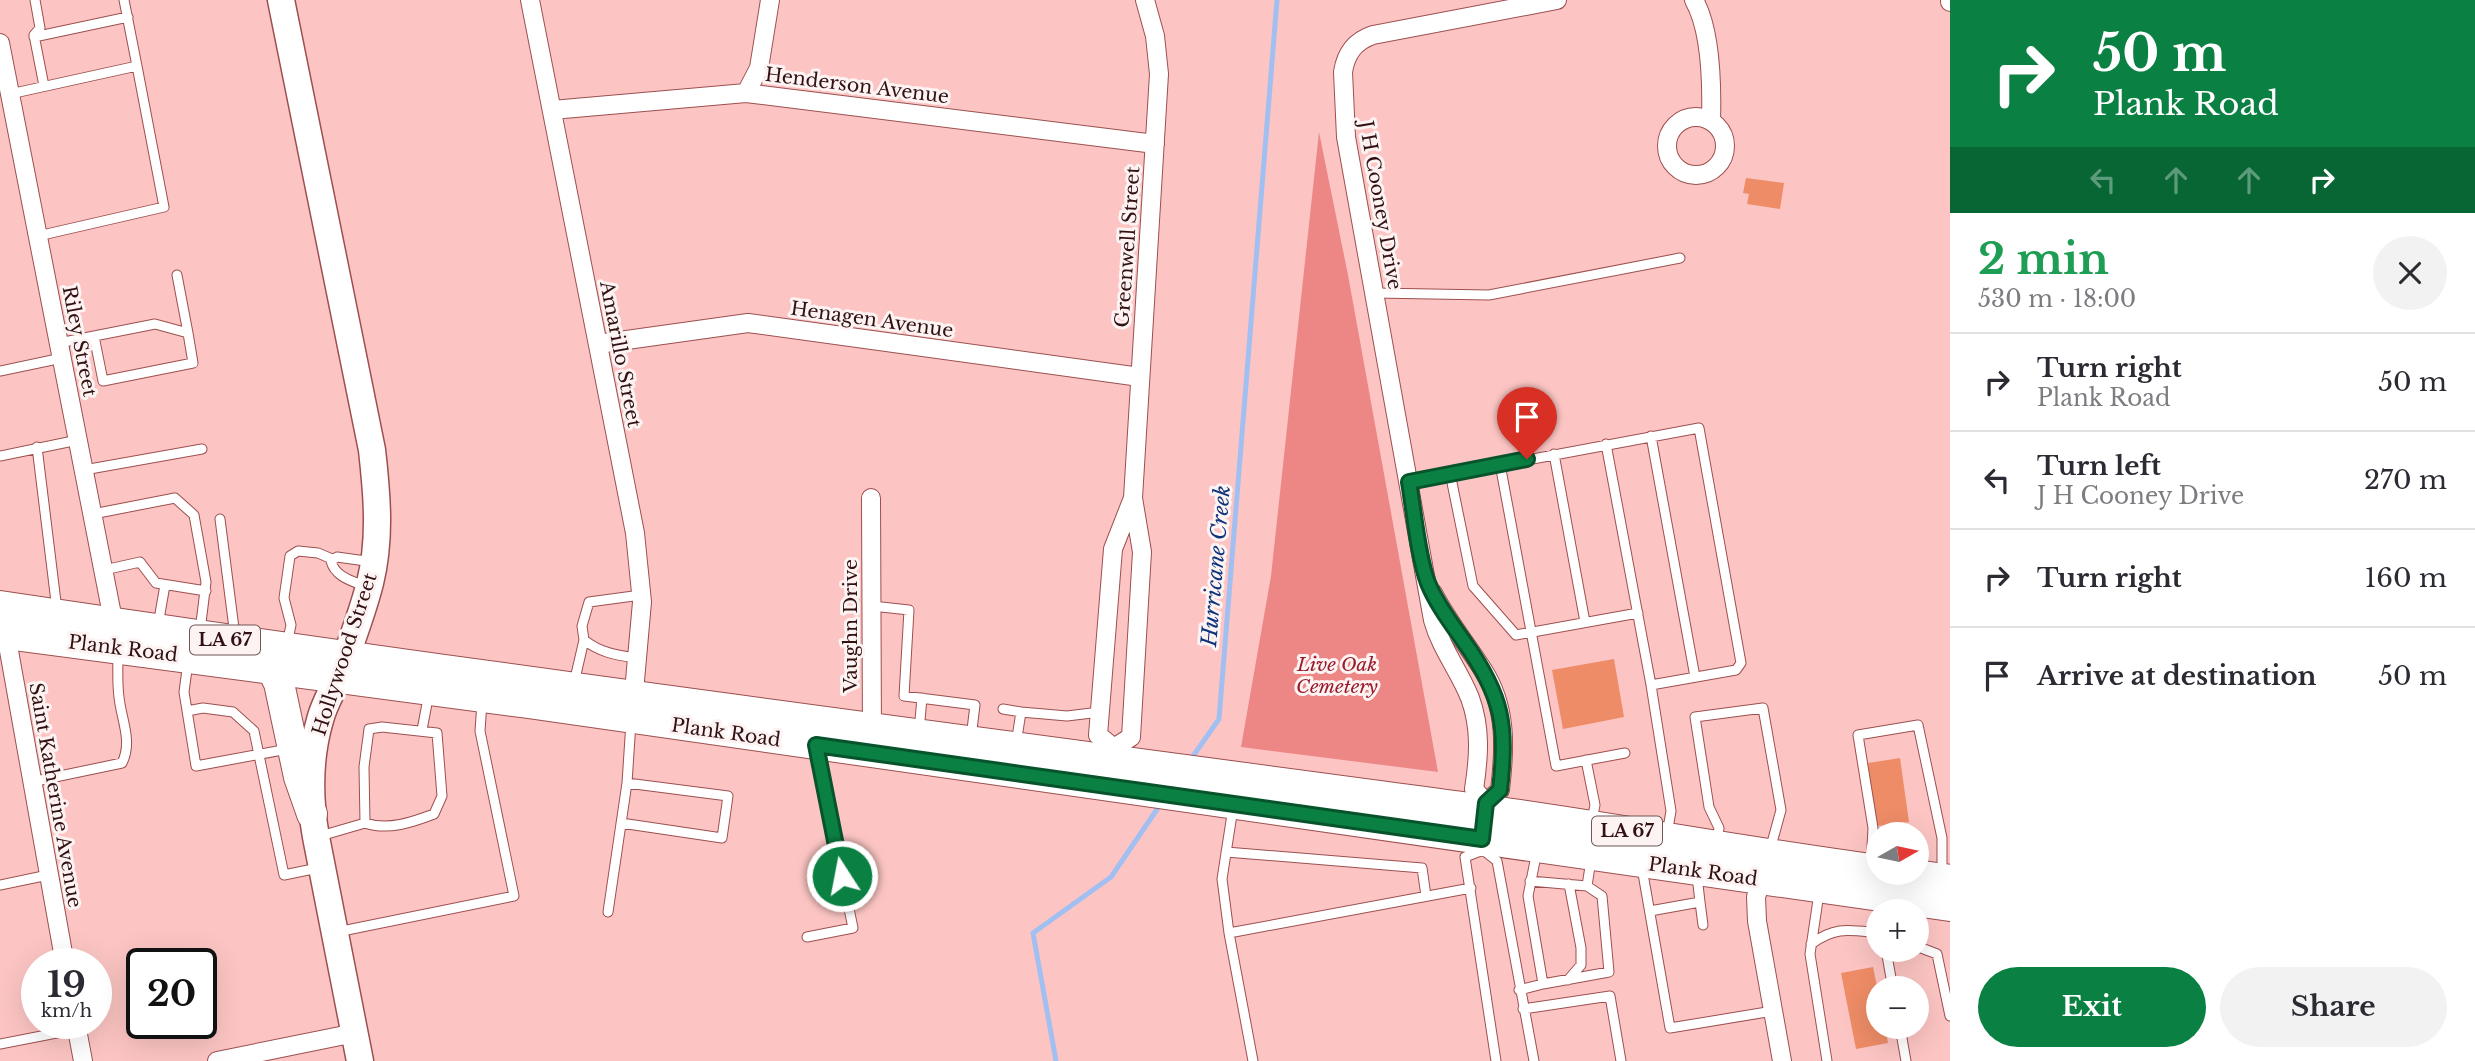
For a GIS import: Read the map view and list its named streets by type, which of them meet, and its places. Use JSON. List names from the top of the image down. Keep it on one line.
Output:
{"streets":{"main road":["LA 67","Plank Road"],"street":["Henderson Avenue","J H Cooney Drive","Greenwell Street","Henagen Avenue","Riley Street","Amarillo Street","Vaughn Drive","Hollywood Street","Saint Katherine Avenue"]},"crossings":[["Henderson Avenue","Greenwell Street"],["Henderson Avenue","Amarillo Street"],["J H Cooney Drive","Plank Road"],["Greenwell Street","Henagen Avenue"],["Greenwell Street","Plank Road"],["Henagen Avenue","Amarillo Street"],["Riley Street","Plank Road"],["Amarillo Street","Plank Road"],["Vaughn Drive","Plank Road"],["Plank Road","Hollywood Street"],["Plank Road","Saint Katherine Avenue"]],"water":["Hurricane Creek"],"parks":["Live Oak Cemetery"],"north":"right","page":{"turn":["50 m","Plank Road"],"heading":["2 min","530 m · 18:00"],"list":[{"name":"Turn right","note":"Plank Road","value":"50 m"},{"name":"Turn left","note":"J H Cooney Drive","value":"270 m"},{"name":"Turn right","value":"160 m"},{"name":"Arrive at destination","value":"50 m"}],"map_buttons":["+","−"],"speed":"19 km/h","limit":"20","buttons":["Exit","Share"]}}
